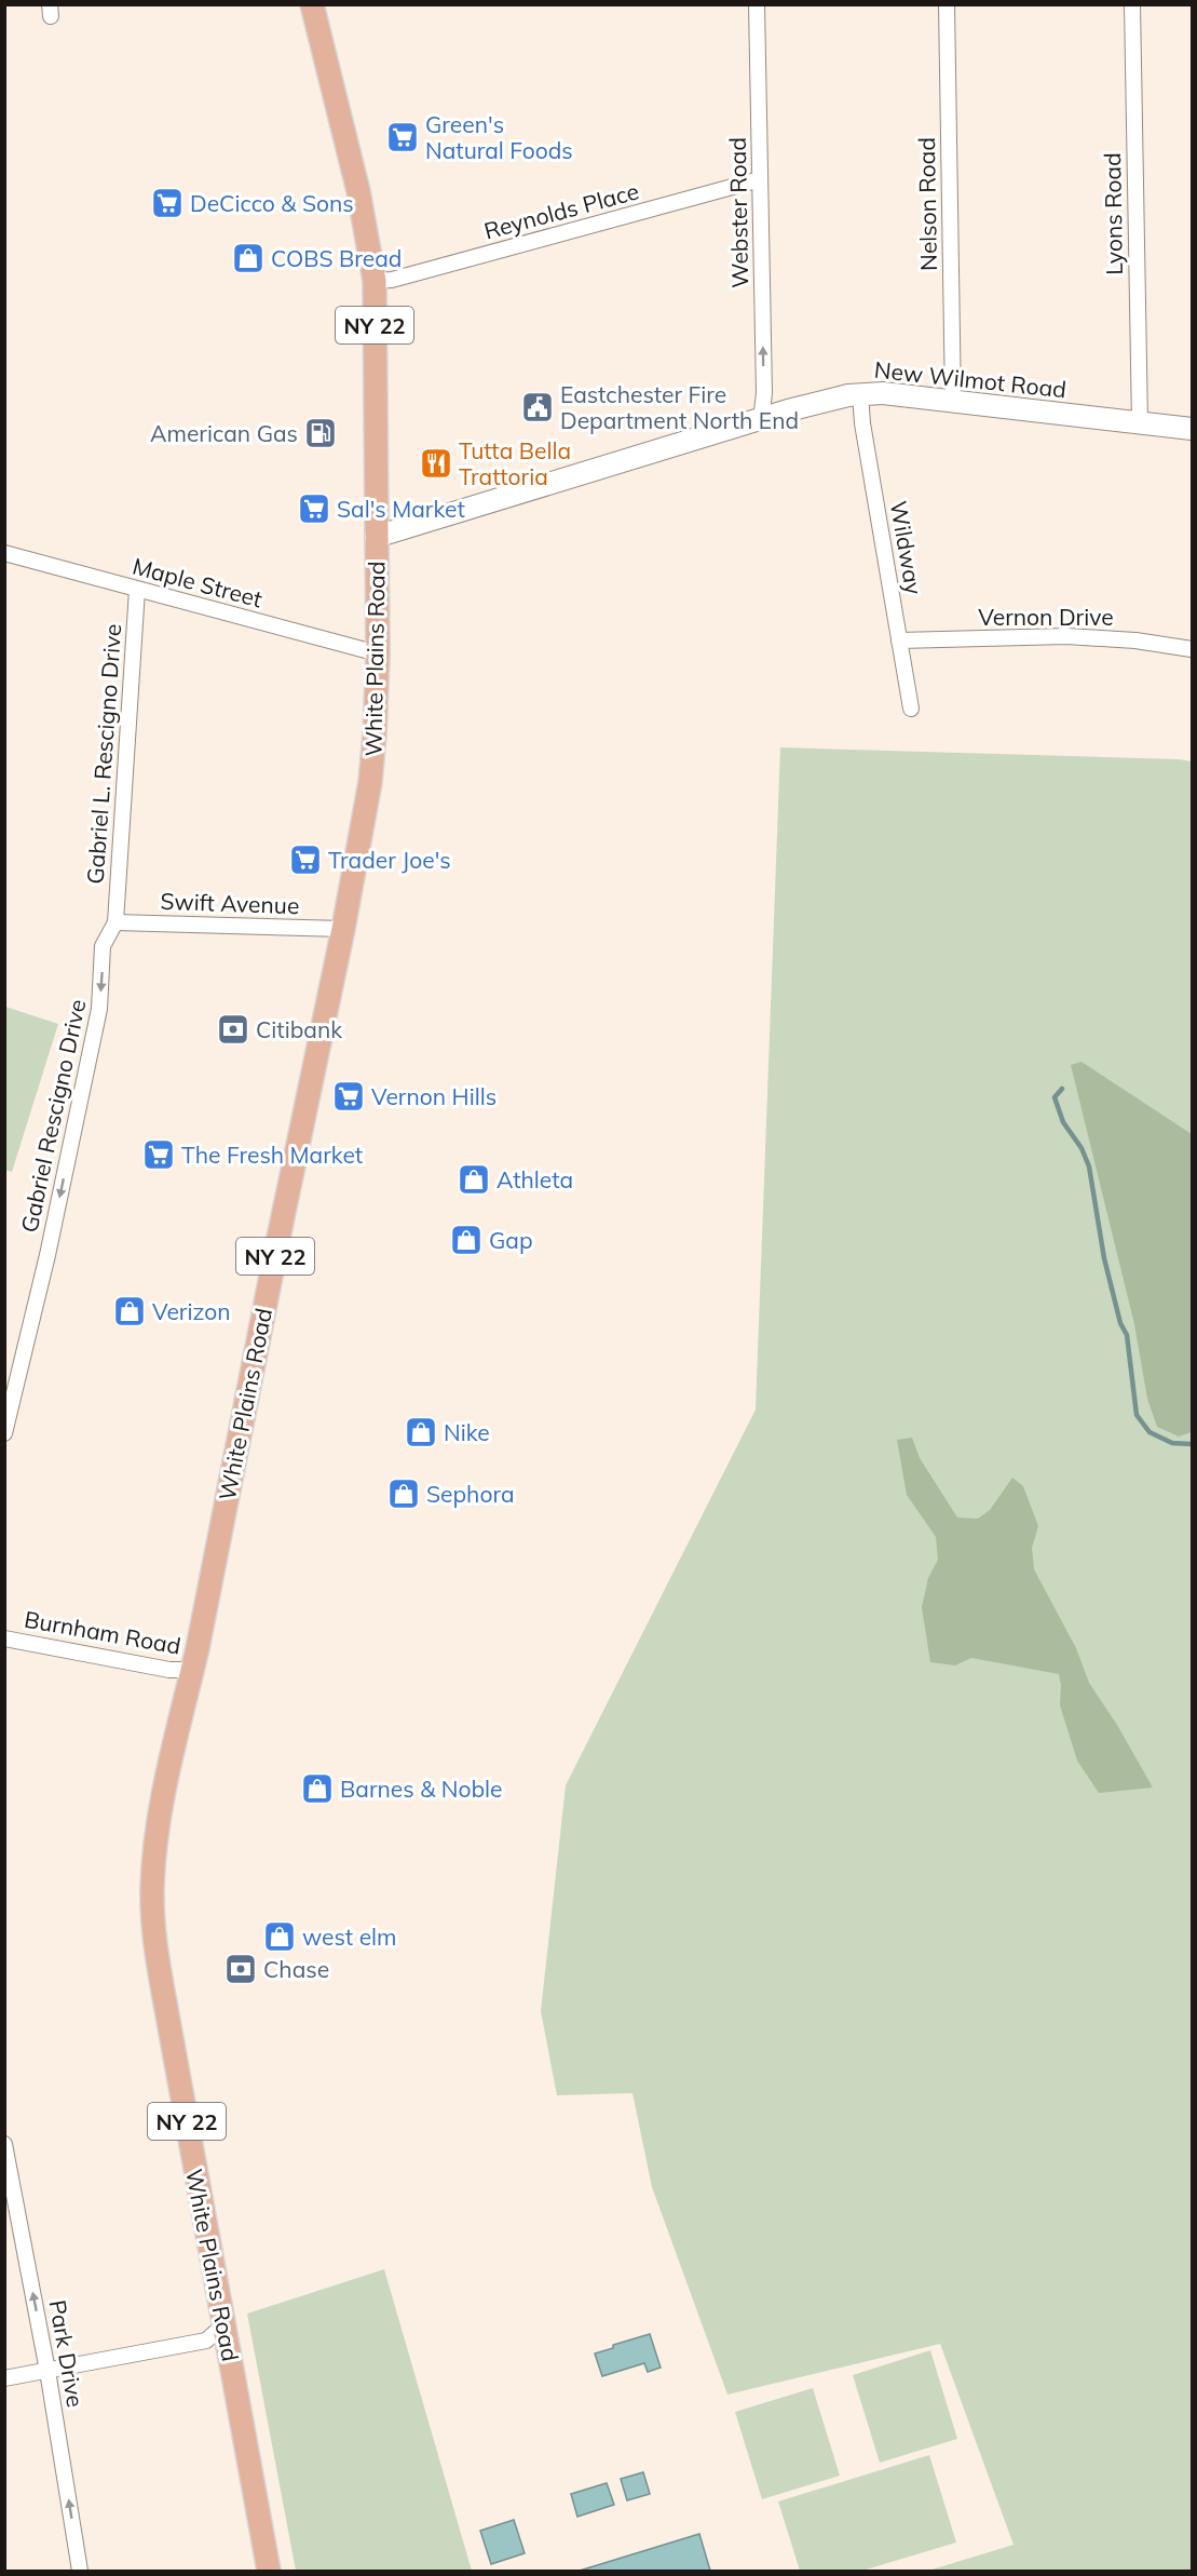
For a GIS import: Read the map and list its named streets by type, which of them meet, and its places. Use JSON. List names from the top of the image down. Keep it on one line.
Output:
{"streets":{"main road":["NY 22","White Plains Road"],"street":["Nelson Road","Reynolds Place","Webster Road","Lyons Road","New Wilmot Road","Wildway","Maple Street","Vernon Drive","Gabriel L. Rescigno Drive","Swift Avenue","Gabriel Rescigno Drive","Burnham Road","Park Drive"]},"crossings":[["Nelson Road","New Wilmot Road"],["Reynolds Place","Webster Road"],["Reynolds Place","White Plains Road"],["Webster Road","New Wilmot Road"],["Lyons Road","New Wilmot Road"],["New Wilmot Road","Wildway"],["New Wilmot Road","White Plains Road"],["Wildway","Vernon Drive"],["Maple Street","White Plains Road"],["Maple Street","Gabriel L. Rescigno Drive"],["White Plains Road","Swift Avenue"],["White Plains Road","Burnham Road"],["Gabriel L. Rescigno Drive","Swift Avenue"],["Gabriel L. Rescigno Drive","Gabriel Rescigno Drive"],["Swift Avenue","Gabriel Rescigno Drive"]],"one_way":["Webster Road","Gabriel Rescigno Drive","Park Drive"],"places":{"supermarket":["Green's Natural Foods","DeCicco & Sons","Sal's Market","Trader Joe's","Vernon Hills","The Fresh Market"],"shop":["COBS Bread","Athleta","Gap","Verizon","Nike","Sephora","Barnes & Noble","west elm"],"public building":["Eastchester Fire Department North End"],"fuel station":["American Gas"],"restaurant":["Tutta Bella Trattoria"],"bank":["Citibank","Chase"]}}
